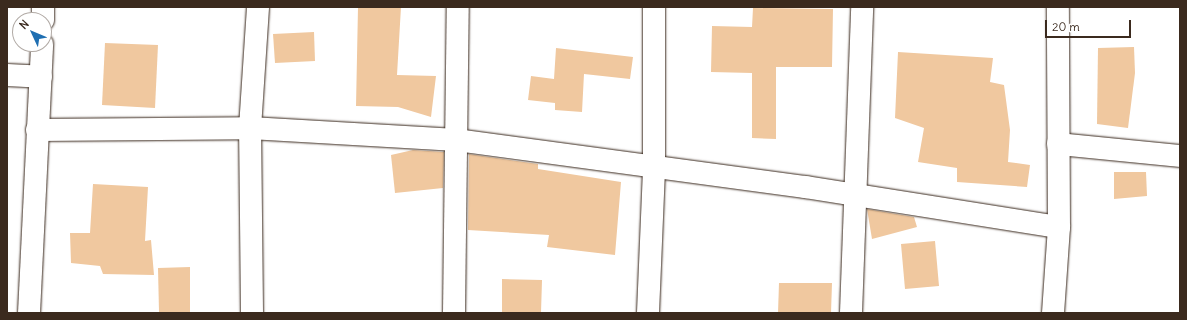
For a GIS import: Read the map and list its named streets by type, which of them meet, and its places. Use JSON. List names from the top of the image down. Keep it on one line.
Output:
{"scale_bar":"20 m","north":"top left"}
